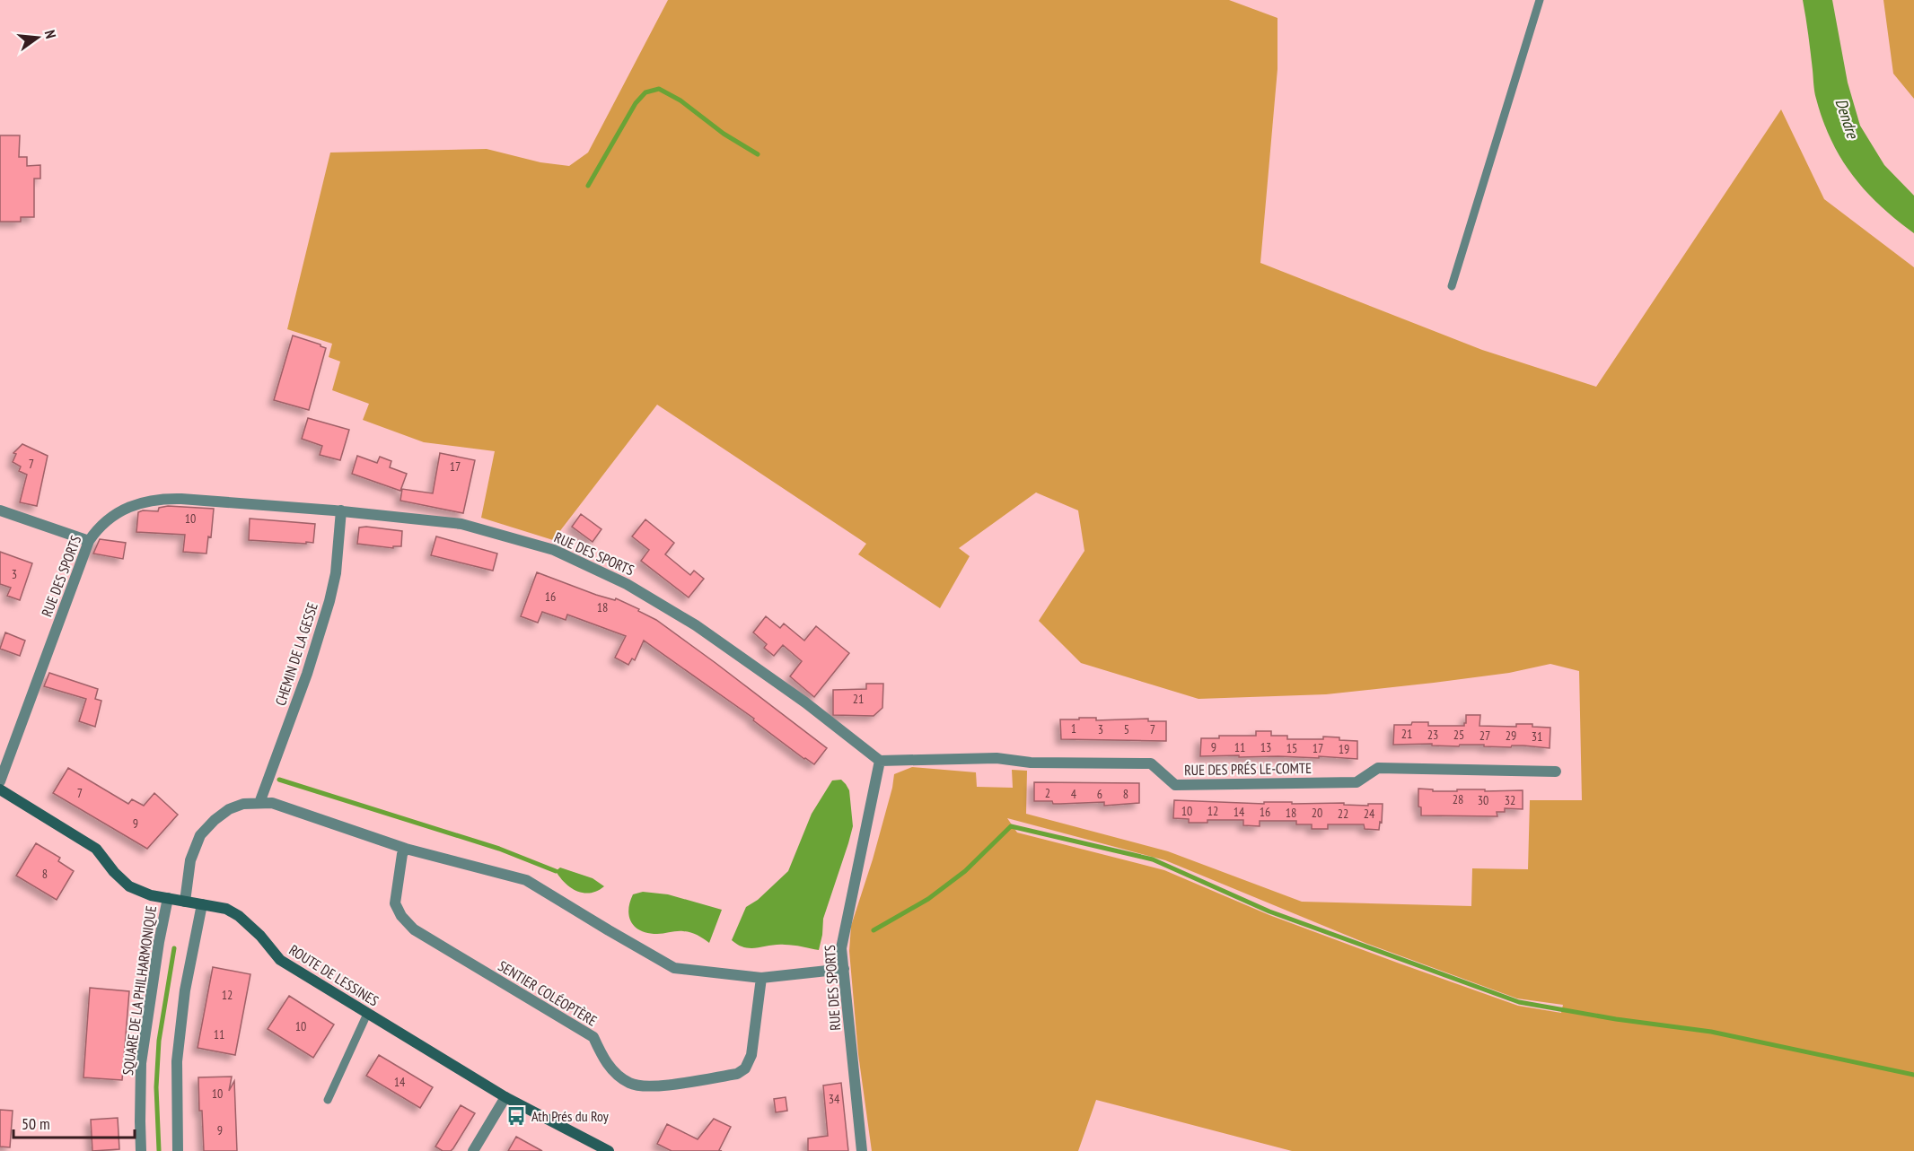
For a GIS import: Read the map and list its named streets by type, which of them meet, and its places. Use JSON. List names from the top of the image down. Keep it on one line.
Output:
{"streets":{"main road":["ROUTE DE LESSINES"],"street":["RUE DES SPORTS","CHEMIN DE LA GESSE","RUE DES PRÉS LE-COMTE","SQUARE DE LA PHILHARMONIQUE","SENTIER COLÉOPTÈRE"]},"crossings":[["RUE DES SPORTS","CHEMIN DE LA GESSE"],["RUE DES SPORTS","RUE DES PRÉS LE-COMTE"],["ROUTE DE LESSINES","SQUARE DE LA PHILHARMONIQUE"]],"water":["Dendre"],"places":{"bus stop":["Ath Prés du Roy"]},"house_numbers":["7","17","10","3","16","18","21","1","3","5","7","21","23","25","27","29","31","9","11","13","15","17","19","7","2","4","6","8","28","30","32","10","12","14","16","18","20","22","24","9","8","12","10","11","14","10","34","9"],"scale_bar":"50 m","north":"right"}
